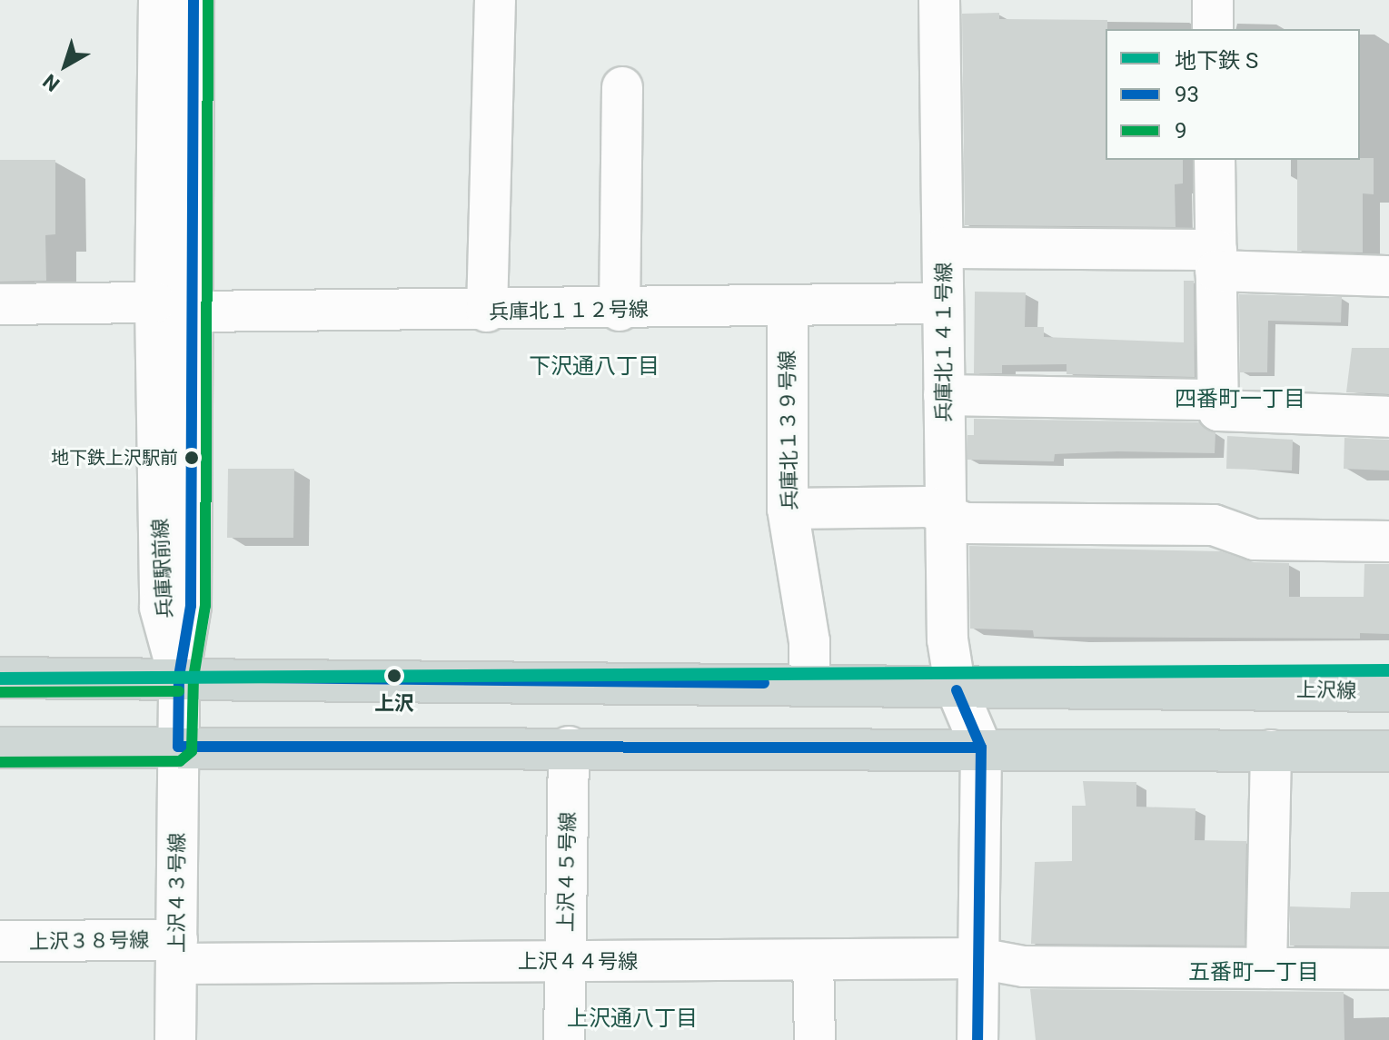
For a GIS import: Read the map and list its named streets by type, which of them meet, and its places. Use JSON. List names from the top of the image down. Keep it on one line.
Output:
{"streets":{"main road":["上沢線"],"street":["兵庫北１１２号線","兵庫北１４１号線","兵庫北１３９号線","兵庫駅前線","上沢４５号線","上沢４３号線","上沢３８号線","上沢４４号線"]},"crossings":[["兵庫北１１２号線","兵庫北１４１号線"],["兵庫北１１２号線","兵庫北１３９号線"],["兵庫北１１２号線","兵庫駅前線"],["兵庫北１４１号線","上沢線"],["兵庫北１３９号線","上沢線"],["兵庫駅前線","上沢線"],["兵庫駅前線","上沢４３号線"],["上沢線","上沢４３号線"],["上沢４５号線","上沢４４号線"],["上沢４３号線","上沢３８号線"],["上沢４３号線","上沢４４号線"],["上沢３８号線","上沢４４号線"]],"districts":["下沢通八丁目","四番町一丁目","五番町一丁目","上沢通八丁目"],"places":["地下鉄上沢駅前","上沢"],"lines":["transit line 93","transit line 9","metro line S"],"legend":["地下鉄 S","93","9"],"north":"bottom left"}
